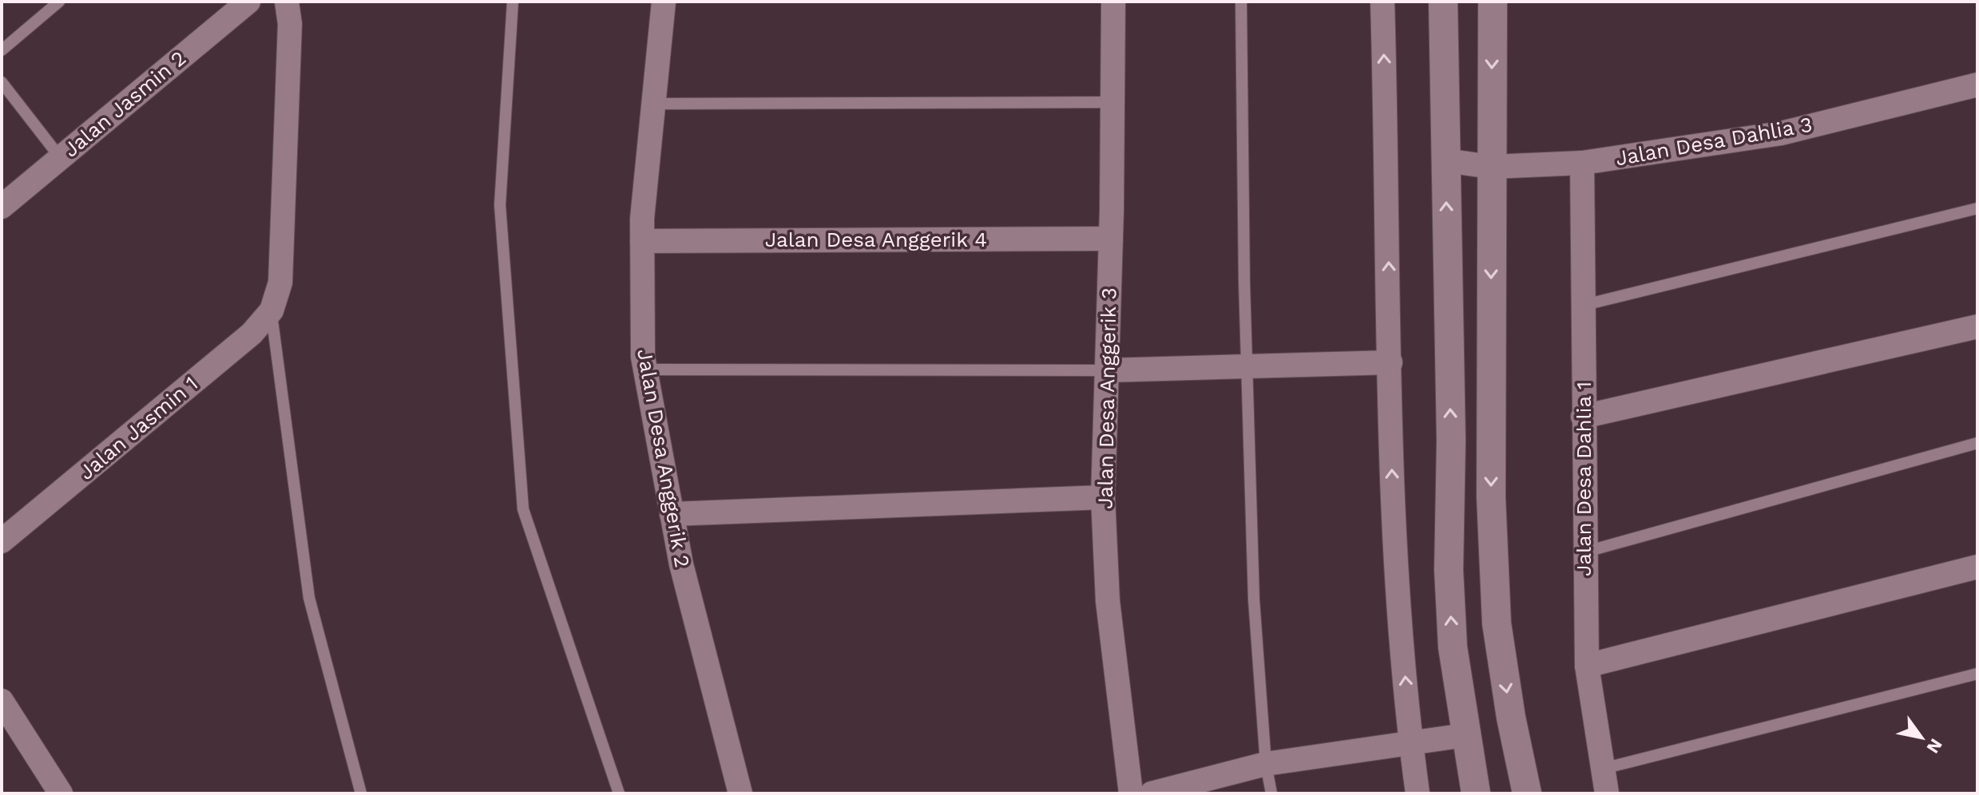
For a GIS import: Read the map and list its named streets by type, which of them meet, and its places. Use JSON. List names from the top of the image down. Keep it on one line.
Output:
{"streets":{"street":["Jalan Jasmin 2","Jalan Desa Dahlia 3","Jalan Desa Anggerik 4","Jalan Desa Anggerik 3","Jalan Jasmin 1","Jalan Desa Anggerik 2","Jalan Desa Dahlia 1"]},"crossings":[["Jalan Desa Dahlia 3","Jalan Desa Dahlia 1"],["Jalan Desa Anggerik 4","Jalan Desa Anggerik 3"],["Jalan Desa Anggerik 4","Jalan Desa Anggerik 2"]],"north":"bottom right"}
